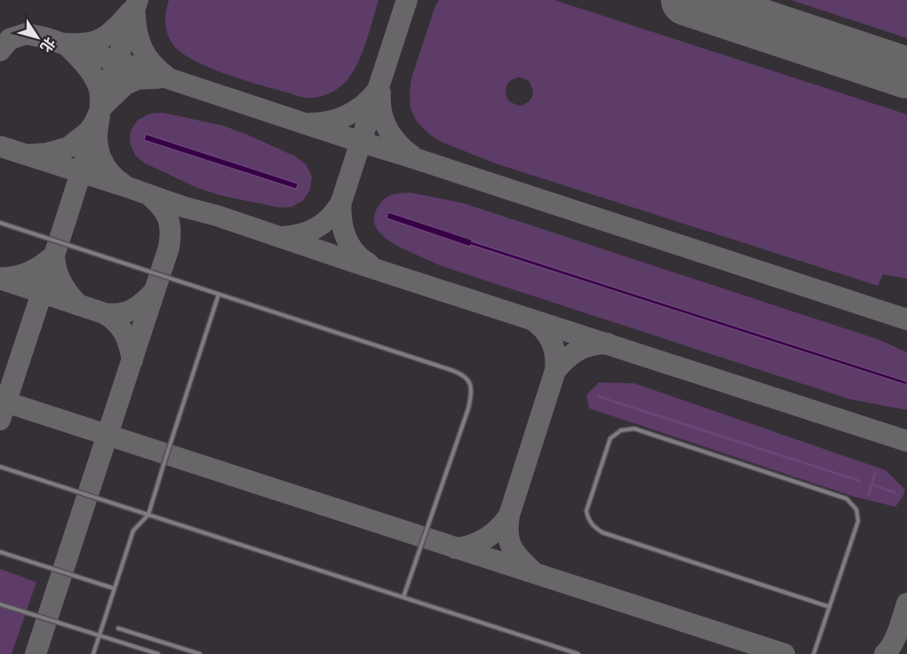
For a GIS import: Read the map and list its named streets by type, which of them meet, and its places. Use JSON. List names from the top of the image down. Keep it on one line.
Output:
{"north":"bottom right"}
